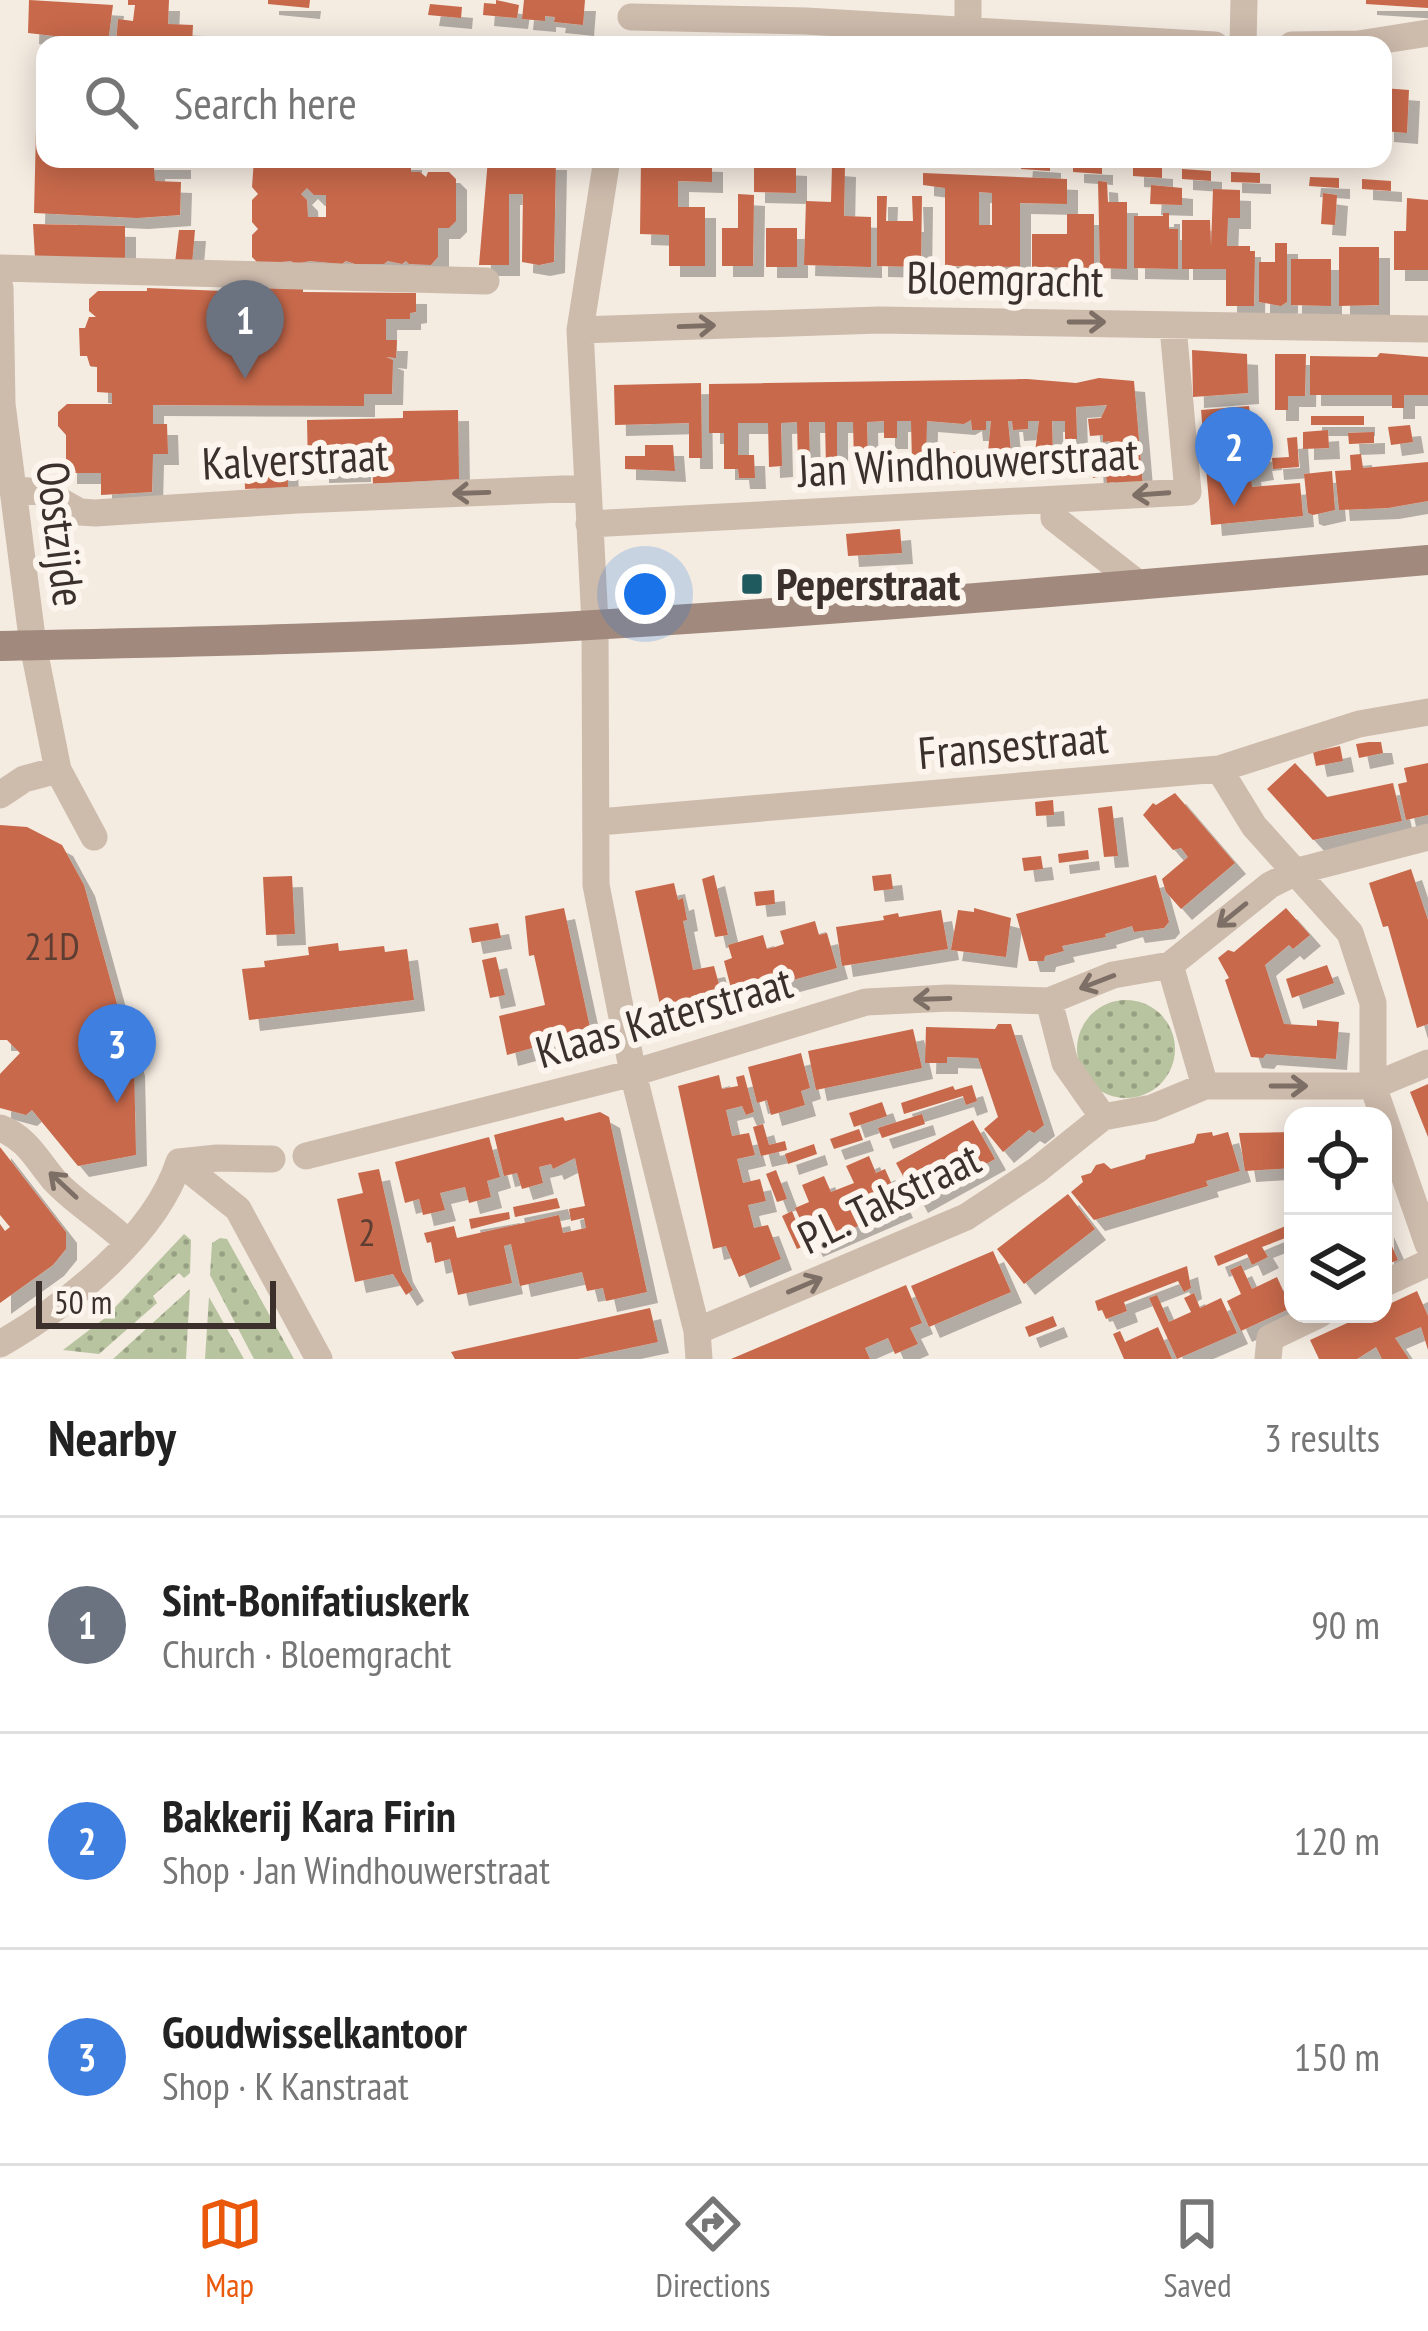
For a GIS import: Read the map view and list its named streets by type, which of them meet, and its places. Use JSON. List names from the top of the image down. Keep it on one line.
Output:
{"streets":{"street":["Bloemgracht","Kalverstraat","Jan Windhouwerstraat","Oostzijde","Fransestraat","Klaas Katerstraat","P.L. Takstraat"]},"crossings":[["Bloemgracht","Jan Windhouwerstraat"],["Kalverstraat","Oostzijde"]],"one_way":["Bloemgracht","Klaas Katerstraat","P.L. Takstraat"],"places":{"transit":["Peperstraat"]},"house_numbers":["21D","2"],"scale_bar":"50 m","page":{"search":"Search here","pins":["1","2","3"],"scale":"50 m","heading":["Nearby","3 results"],"list":[{"mark":"1","name":"Sint-Bonifatiuskerk","note":"Church · Bloemgracht","value":"90 m"},{"mark":"2","name":"Bakkerij Kara Firin","note":"Shop · Jan Windhouwerstraat","value":"120 m"},{"mark":"3","name":"Goudwisselkantoor","note":"Shop · K Kanstraat","value":"150 m"}],"nav":["Map","Directions","Saved"]}}
